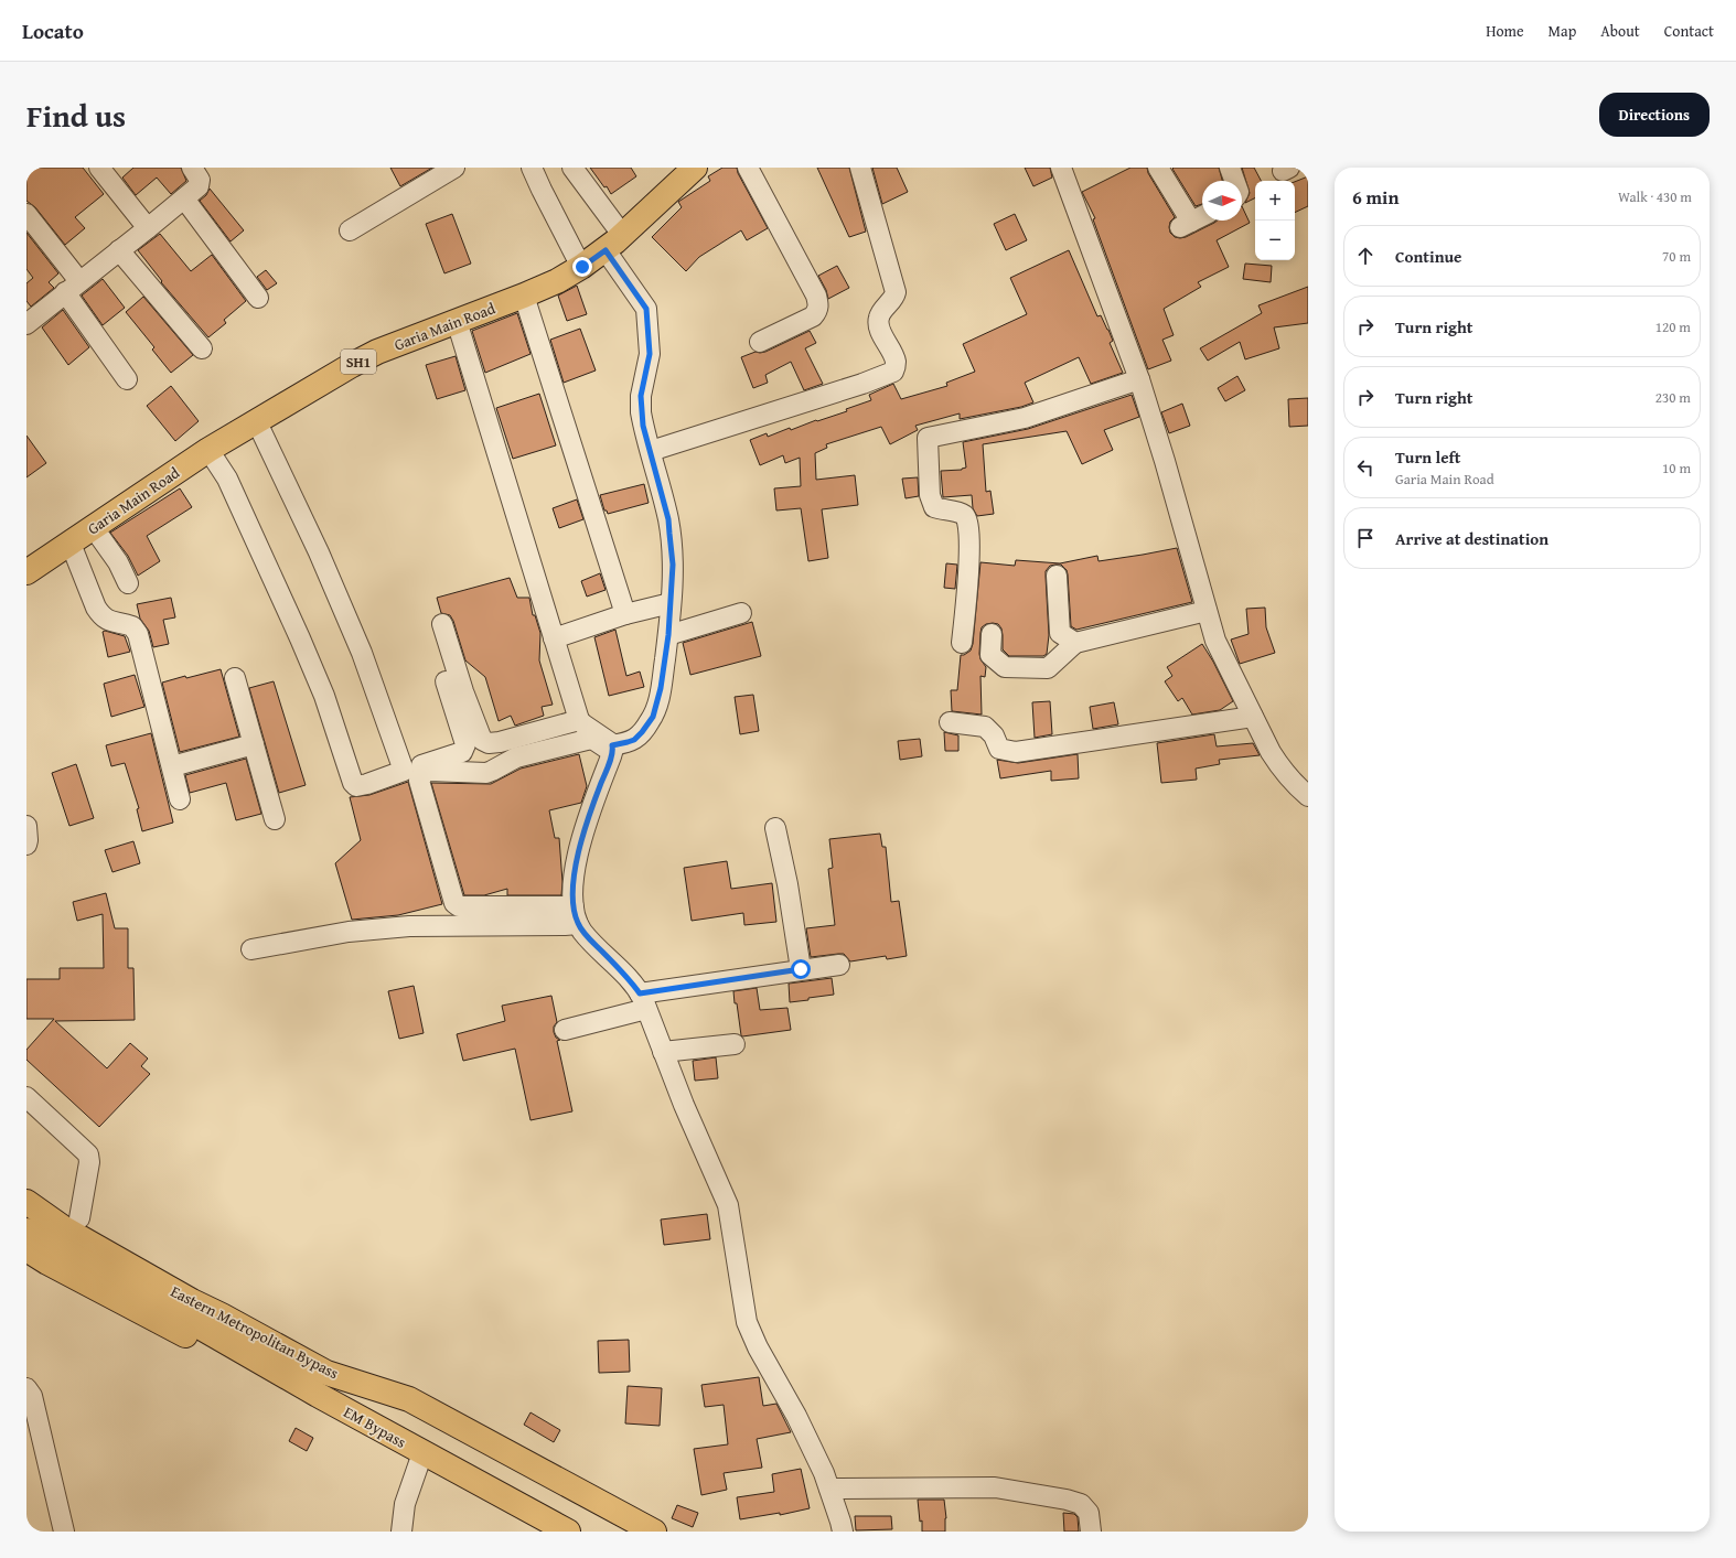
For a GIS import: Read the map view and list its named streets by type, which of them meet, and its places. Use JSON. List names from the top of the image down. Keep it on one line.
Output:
{"streets":{"main road":["Garia Main Road","SH1","Eastern Metropolitan Bypass","EM Bypass"]},"crossings":[["Eastern Metropolitan Bypass","EM Bypass"]],"north":"right","page":{"header":"Locato","nav":["Home","Map","About","Contact"],"title":"Find us","buttons":"Directions","heading":["6 min","Walk · 430 m"],"map_buttons":["+","−"],"list":[["Continue","70 m"],["Turn right","120 m"],["Turn right","230 m"],["Turn left","Garia Main Road","10 m"],"Arrive at destination"]}}
